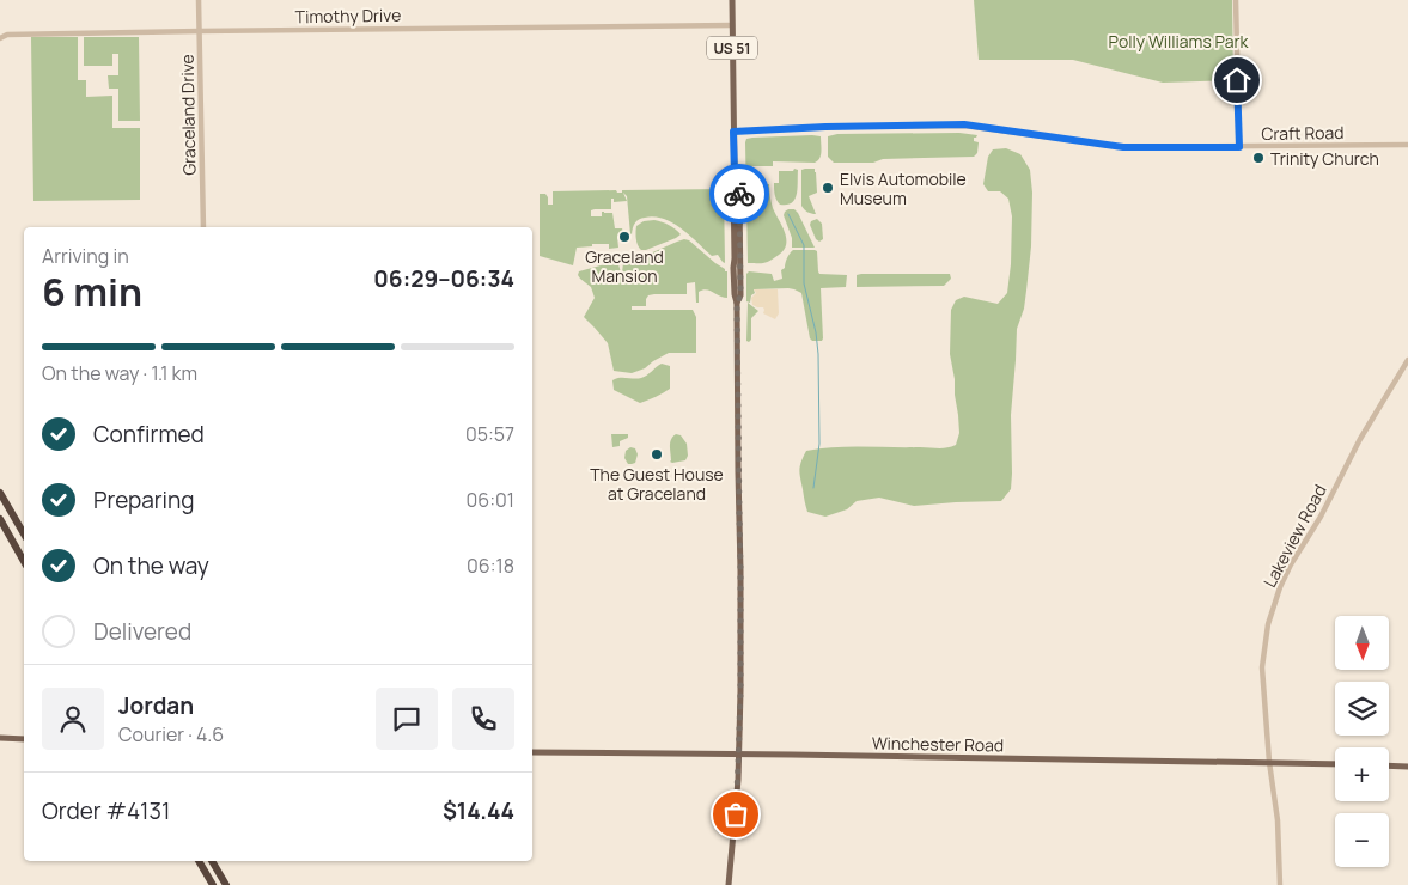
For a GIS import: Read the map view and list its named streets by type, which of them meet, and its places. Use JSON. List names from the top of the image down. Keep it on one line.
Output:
{"streets":{"main road":["US 51","Winchester Road"],"street":["Timothy Drive","Graceland Drive","Craft Road","Lakeview Road"]},"crossings":[["Timothy Drive","US 51"],["Timothy Drive","Graceland Drive"],["US 51","Craft Road"],["US 51","Winchester Road"],["Lakeview Road","Winchester Road"]],"parks":["Polly Williams Park"],"places":["Trinity Church","Elvis Automobile Museum","Graceland Mansion","The Guest House at Graceland"],"north":"bottom","page":{"heading":["6 min","Arriving in","06:29–06:34"],"panel":["Jordan","Courier · 4.6","Order #4131","$14.44"],"bar":"On the way · 1.1 km","list":[["Confirmed","05:57"],["Preparing","06:01"],["On the way","06:18"],"Delivered"],"map_buttons":["+","−"]}}
